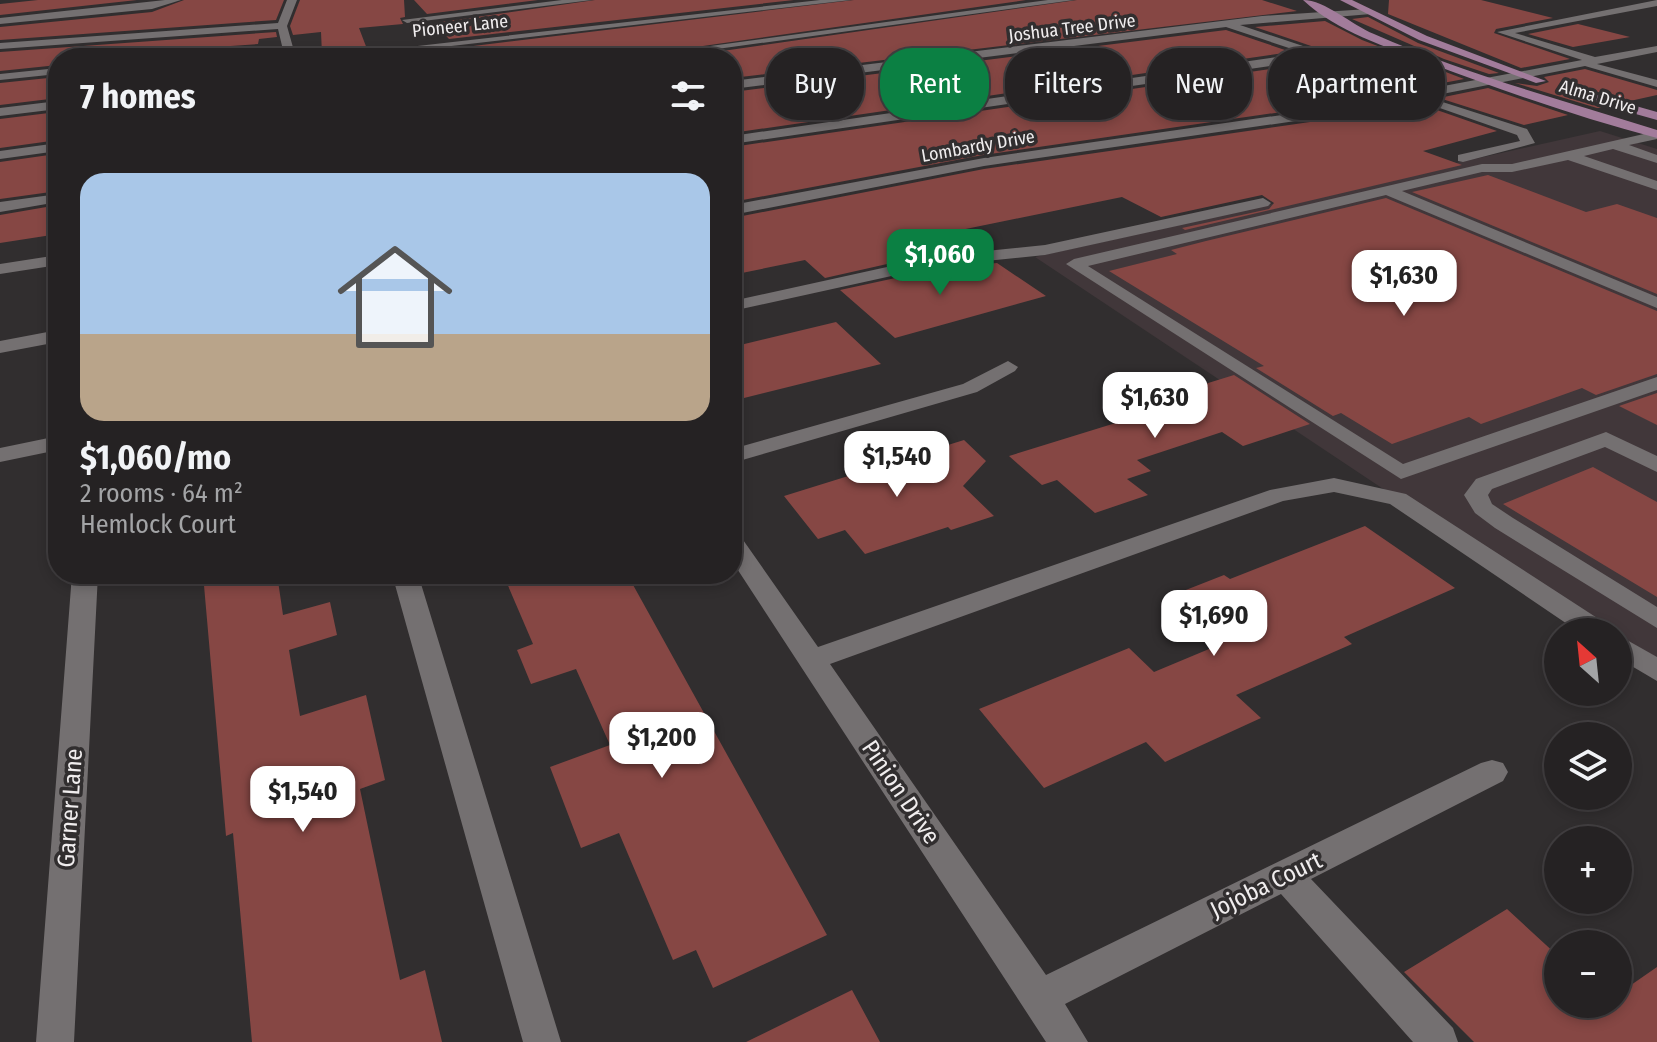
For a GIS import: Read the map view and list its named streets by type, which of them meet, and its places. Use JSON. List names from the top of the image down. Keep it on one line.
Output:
{"streets":{"main road":["Alma Drive"],"street":["Pioneer Lane","Joshua Tree Drive","Lombardy Drive","Pinion Drive","Garner Lane","Jojoba Court"]},"crossings":[["Joshua Tree Drive","Alma Drive"],["Alma Drive","Lombardy Drive"],["Pinion Drive","Jojoba Court"]],"north":"top left","page":{"chip":["Buy","Rent","Filters","New","Apartment"],"heading":"7 homes","list":[{"name":"$1,060/mo","note":"2 rooms · 64 m² · Hemlock Court"}],"price":["$1,060","$1,630","$1,630","$1,540","$1,690","$1,200","$1,540"],"map_buttons":["+","−"]}}
